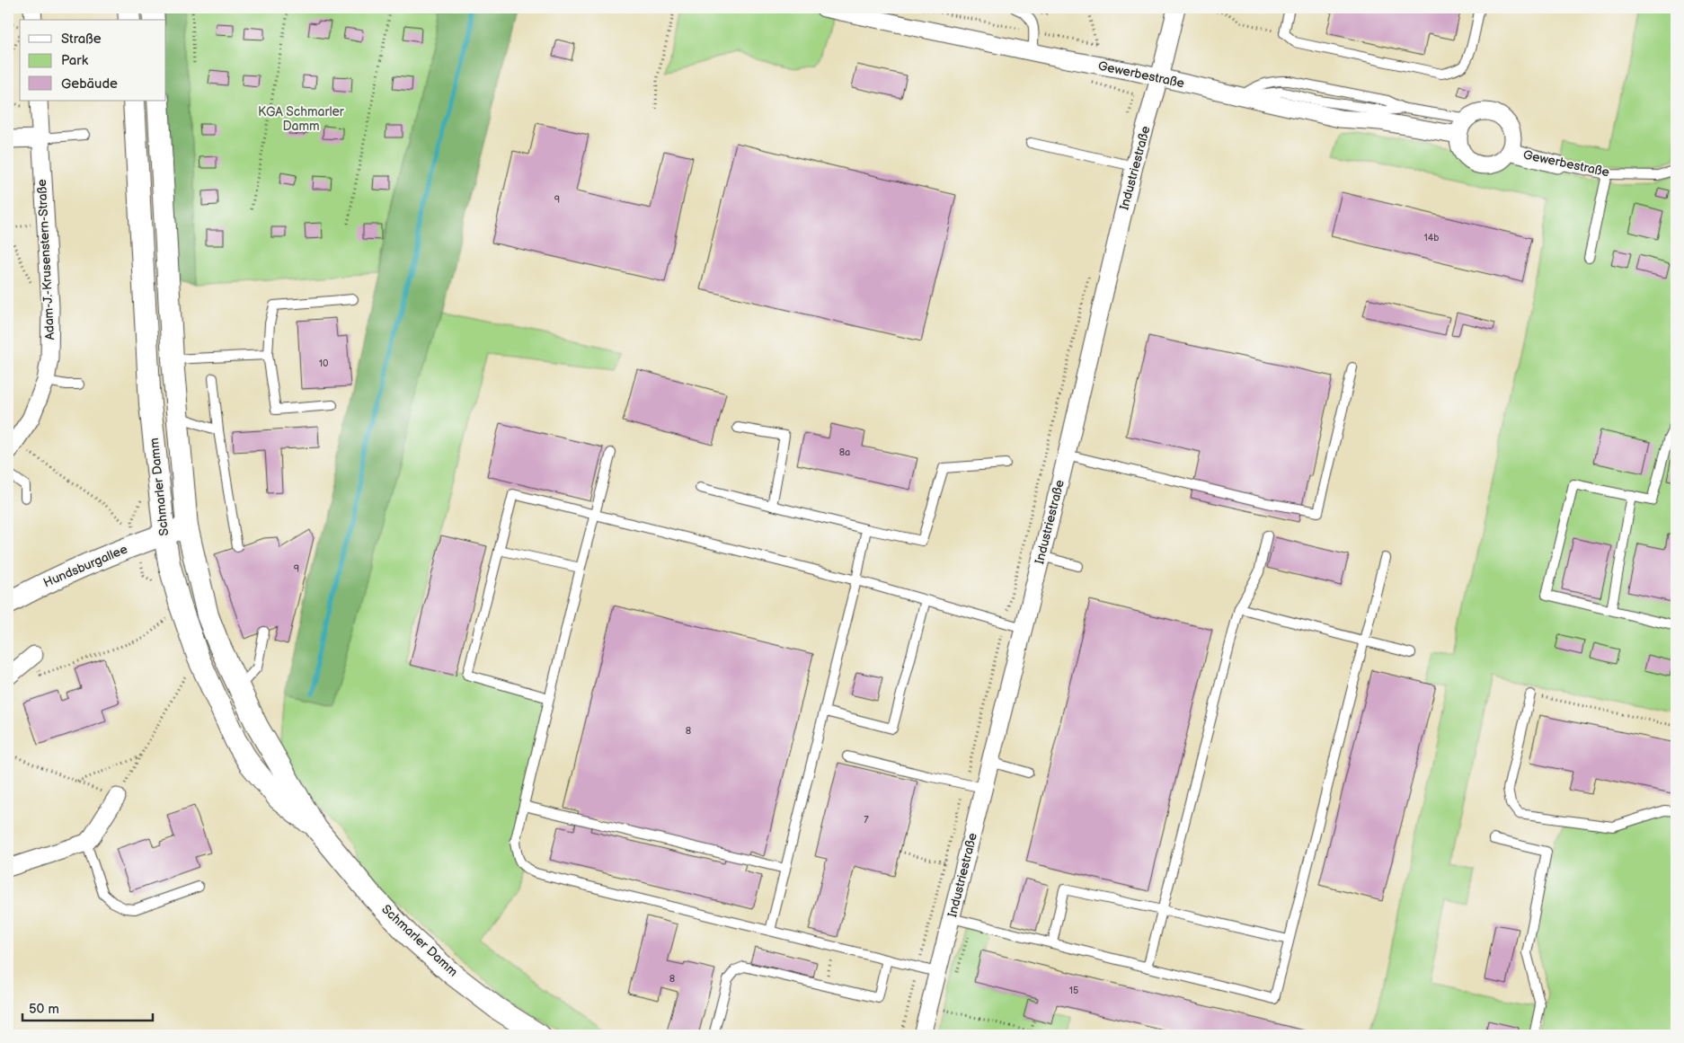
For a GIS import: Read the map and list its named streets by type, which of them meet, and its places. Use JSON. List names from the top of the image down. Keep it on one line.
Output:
{"streets":{"street":["Gewerbestraße","Industriestraße","Adam-J.-Krusenstern-Straße","Schmarler Damm","Hundsburgallee"]},"crossings":[["Gewerbestraße","Industriestraße"],["Schmarler Damm","Hundsburgallee"]],"parks":["KGA Schmarler Damm"],"house_numbers":["9","14b","10","8a","9","8","7","8","15"],"legend":["Straße","Park","Gebäude"],"scale_bar":"50 m"}
